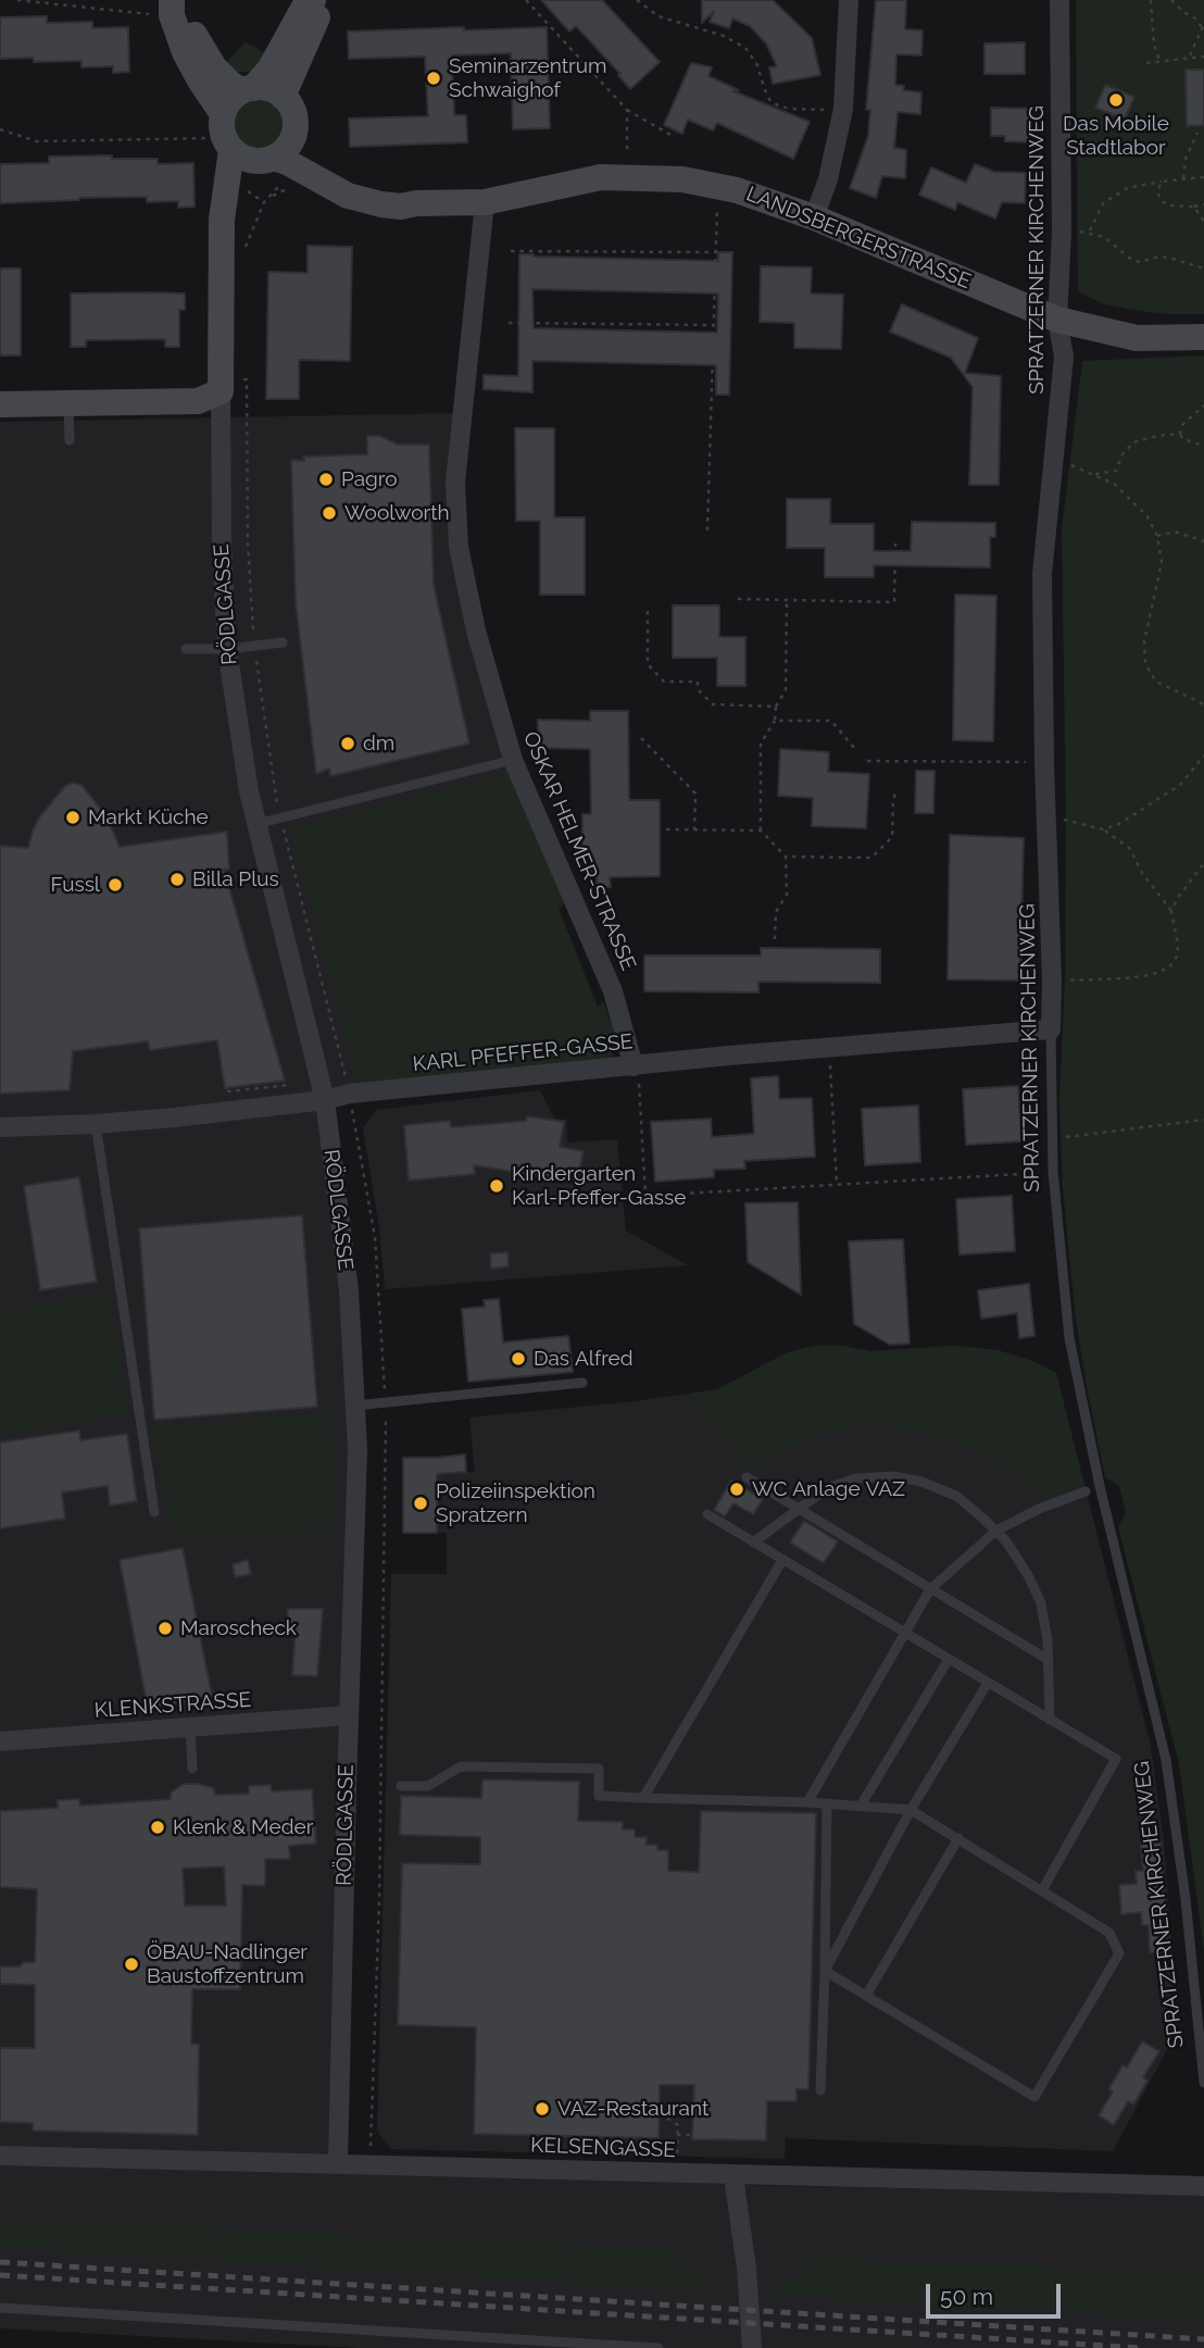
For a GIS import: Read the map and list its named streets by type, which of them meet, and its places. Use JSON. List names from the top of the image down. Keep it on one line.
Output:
{"streets":{"street":["LANDSBERGERSTRASSE","SPRATZERNER KIRCHENWEG","RÖDLGASSE","OSKAR HELMER-STRASSE","KARL PFEFFER-GASSE","KLENKSTRASSE","KELSENGASSE"]},"crossings":[["LANDSBERGERSTRASSE","SPRATZERNER KIRCHENWEG"],["LANDSBERGERSTRASSE","RÖDLGASSE"],["LANDSBERGERSTRASSE","OSKAR HELMER-STRASSE"],["SPRATZERNER KIRCHENWEG","KARL PFEFFER-GASSE"],["RÖDLGASSE","KARL PFEFFER-GASSE"],["RÖDLGASSE","KLENKSTRASSE"],["RÖDLGASSE","KELSENGASSE"],["OSKAR HELMER-STRASSE","KARL PFEFFER-GASSE"]],"places":["Seminarzentrum Schwaighof","Das Mobile Stadtlabor","Pagro","Woolworth","dm","Markt Küche","Billa Plus","Fussl","Kindergarten Karl-Pfeffer-Gasse","Das Alfred","WC Anlage VAZ","Polizeiinspektion Spratzern","Maroscheck","Klenk & Meder","ÖBAU-Nadlinger Baustoffzentrum","VAZ-Restaurant"],"scale_bar":"50 m"}
